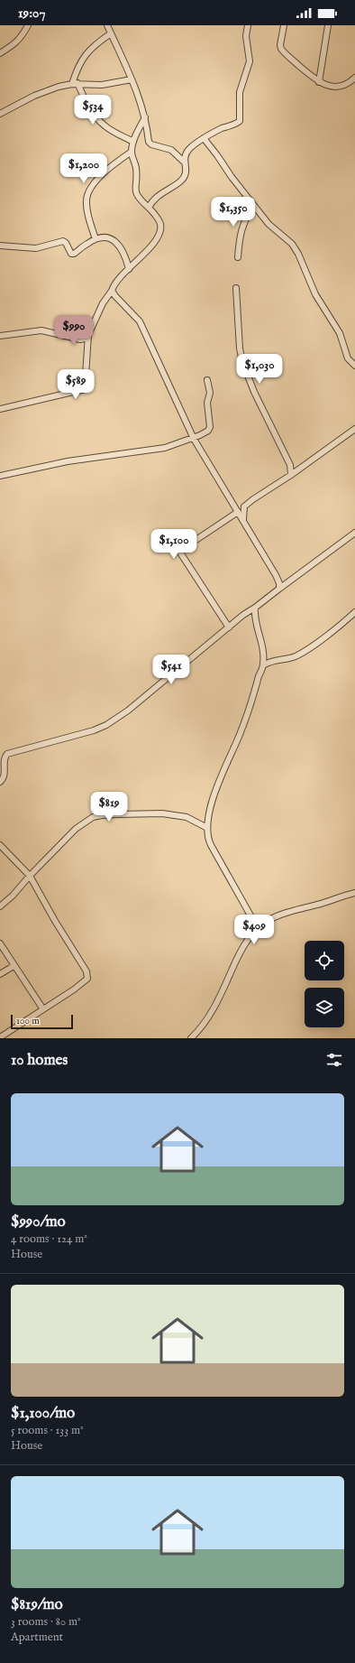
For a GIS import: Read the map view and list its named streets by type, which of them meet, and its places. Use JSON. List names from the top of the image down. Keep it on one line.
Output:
{"scale_bar":"100 m","page":{"status":"19:07","price":["$534","$1,200","$1,350","$990","$1,030","$589","$1,100","$541","$819","$409"],"scale":"100 m","heading":"10 homes","list":[{"name":"$990/mo","note":"4 rooms · 124 m² · House"},{"name":"$1,100/mo","note":"5 rooms · 133 m² · House"},{"name":"$819/mo","note":"3 rooms · 80 m² · Apartment"}]}}
